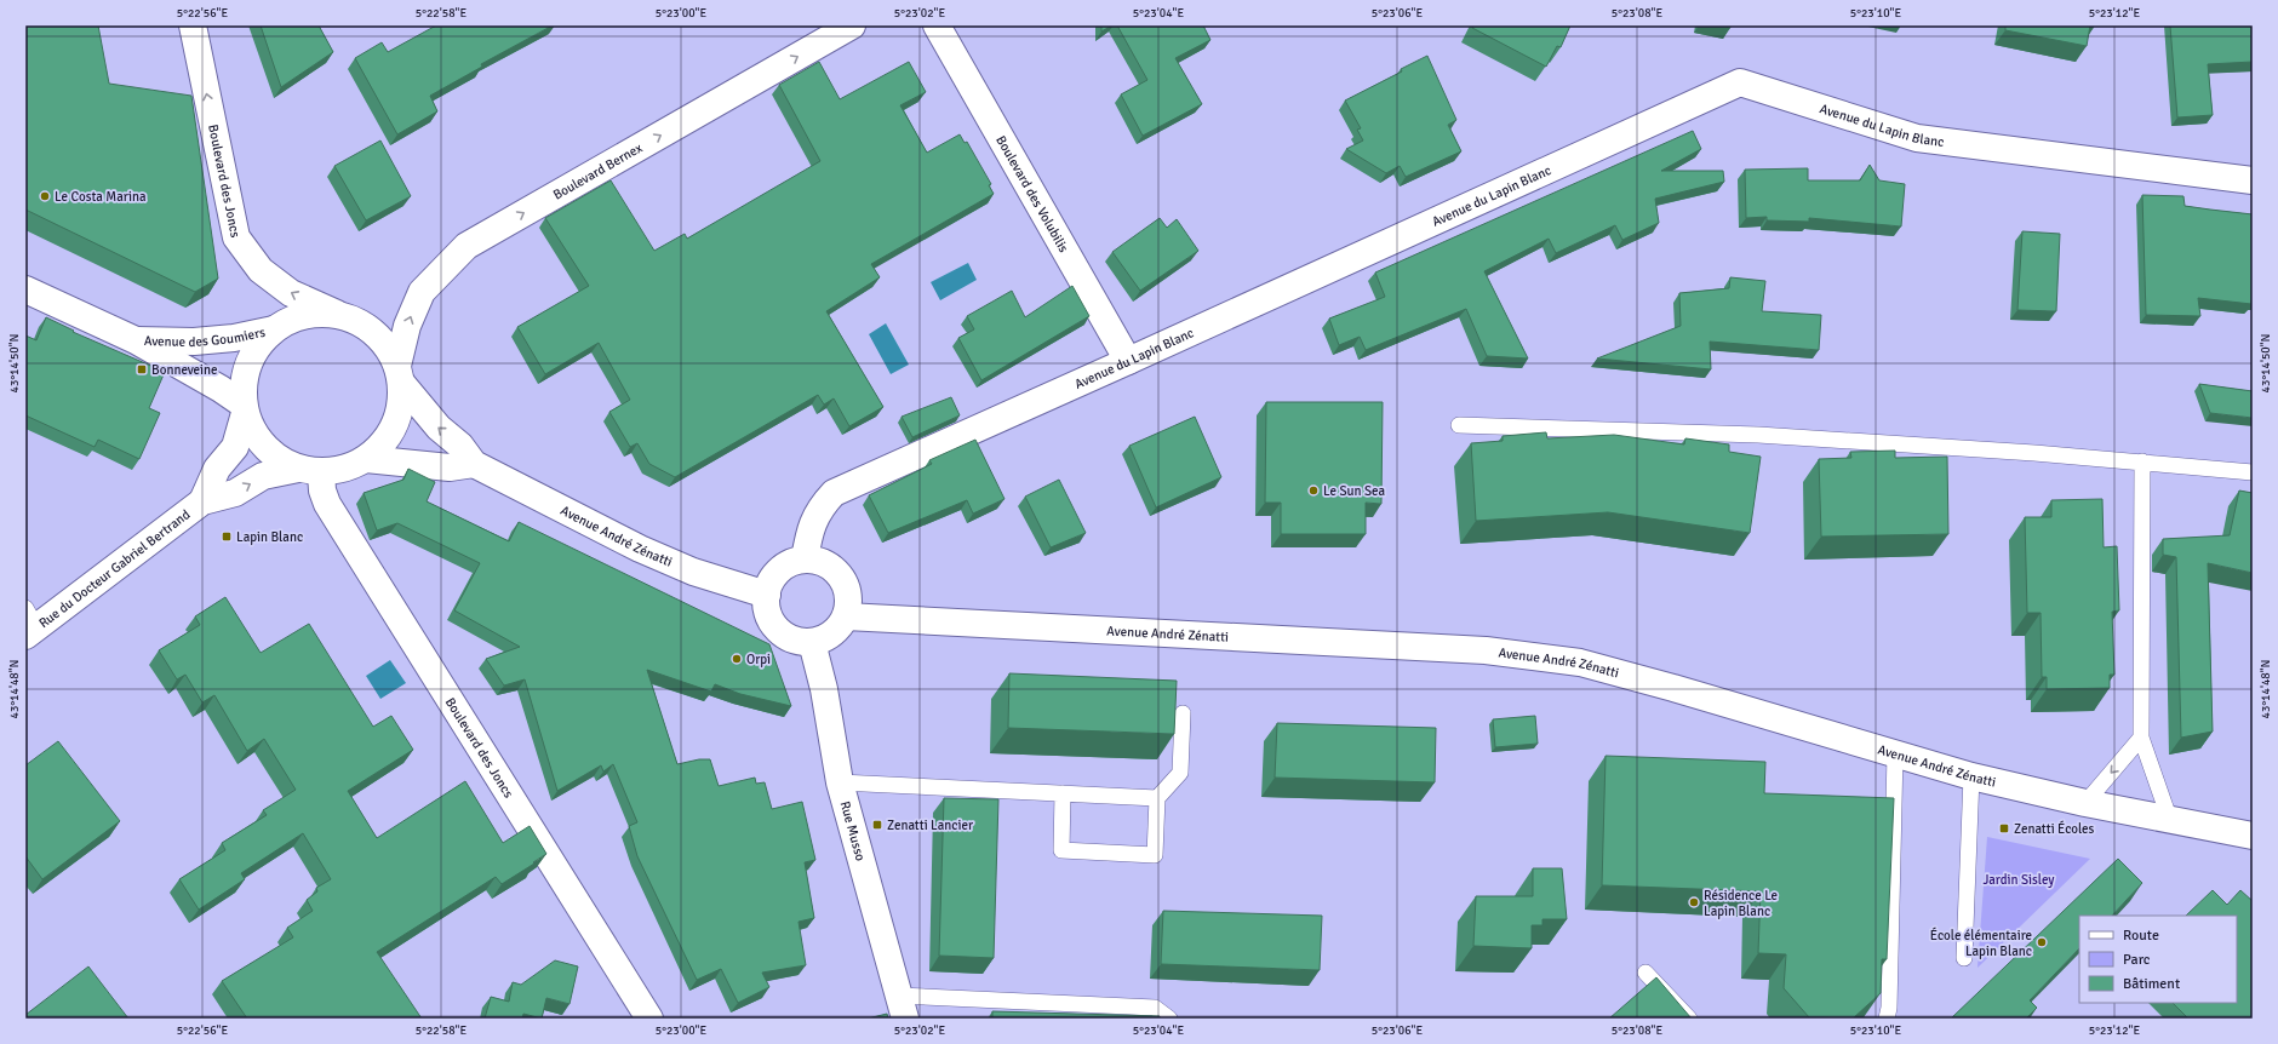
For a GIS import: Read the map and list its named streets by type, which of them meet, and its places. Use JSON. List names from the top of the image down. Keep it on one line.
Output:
{"streets":{"street":["Avenue du Lapin Blanc","Boulevard Bernex","Boulevard des Joncs","Boulevard des Volubilis","Avenue des Goumiers","Avenue André Zénatti","Rue du Docteur Gabriel Bertrand","Rue Musso"]},"crossings":[["Avenue du Lapin Blanc","Boulevard des Volubilis"],["Avenue du Lapin Blanc","Avenue André Zénatti"],["Avenue du Lapin Blanc","Rue Musso"],["Boulevard Bernex","Boulevard des Joncs"],["Boulevard Bernex","Avenue des Goumiers"],["Boulevard Bernex","Avenue André Zénatti"],["Boulevard Bernex","Rue du Docteur Gabriel Bertrand"],["Boulevard des Joncs","Avenue des Goumiers"],["Boulevard des Joncs","Avenue André Zénatti"],["Boulevard des Joncs","Rue du Docteur Gabriel Bertrand"],["Avenue des Goumiers","Avenue André Zénatti"],["Avenue des Goumiers","Rue du Docteur Gabriel Bertrand"],["Avenue André Zénatti","Rue du Docteur Gabriel Bertrand"],["Avenue André Zénatti","Rue Musso"]],"one_way":["Boulevard Bernex"],"parks":["Jardin Sisley"],"places":{"other":["Le Costa Marina","Le Sun Sea","Orpi","Résidence Le Lapin Blanc","École élémentaire Lapin Blanc"],"transit":["Bonneveine","Lapin Blanc","Zenatti Lancier","Zenatti Écoles"]},"legend":["Route","Parc","Bâtiment"],"coordinates":["5°22'56\"E","5°22'58\"E","5°23'00\"E","5°23'02\"E","5°23'04\"E","5°23'06\"E","5°23'08\"E","5°23'10\"E","5°23'12\"E","43°14'50\"N","43°14'48\"N"]}
